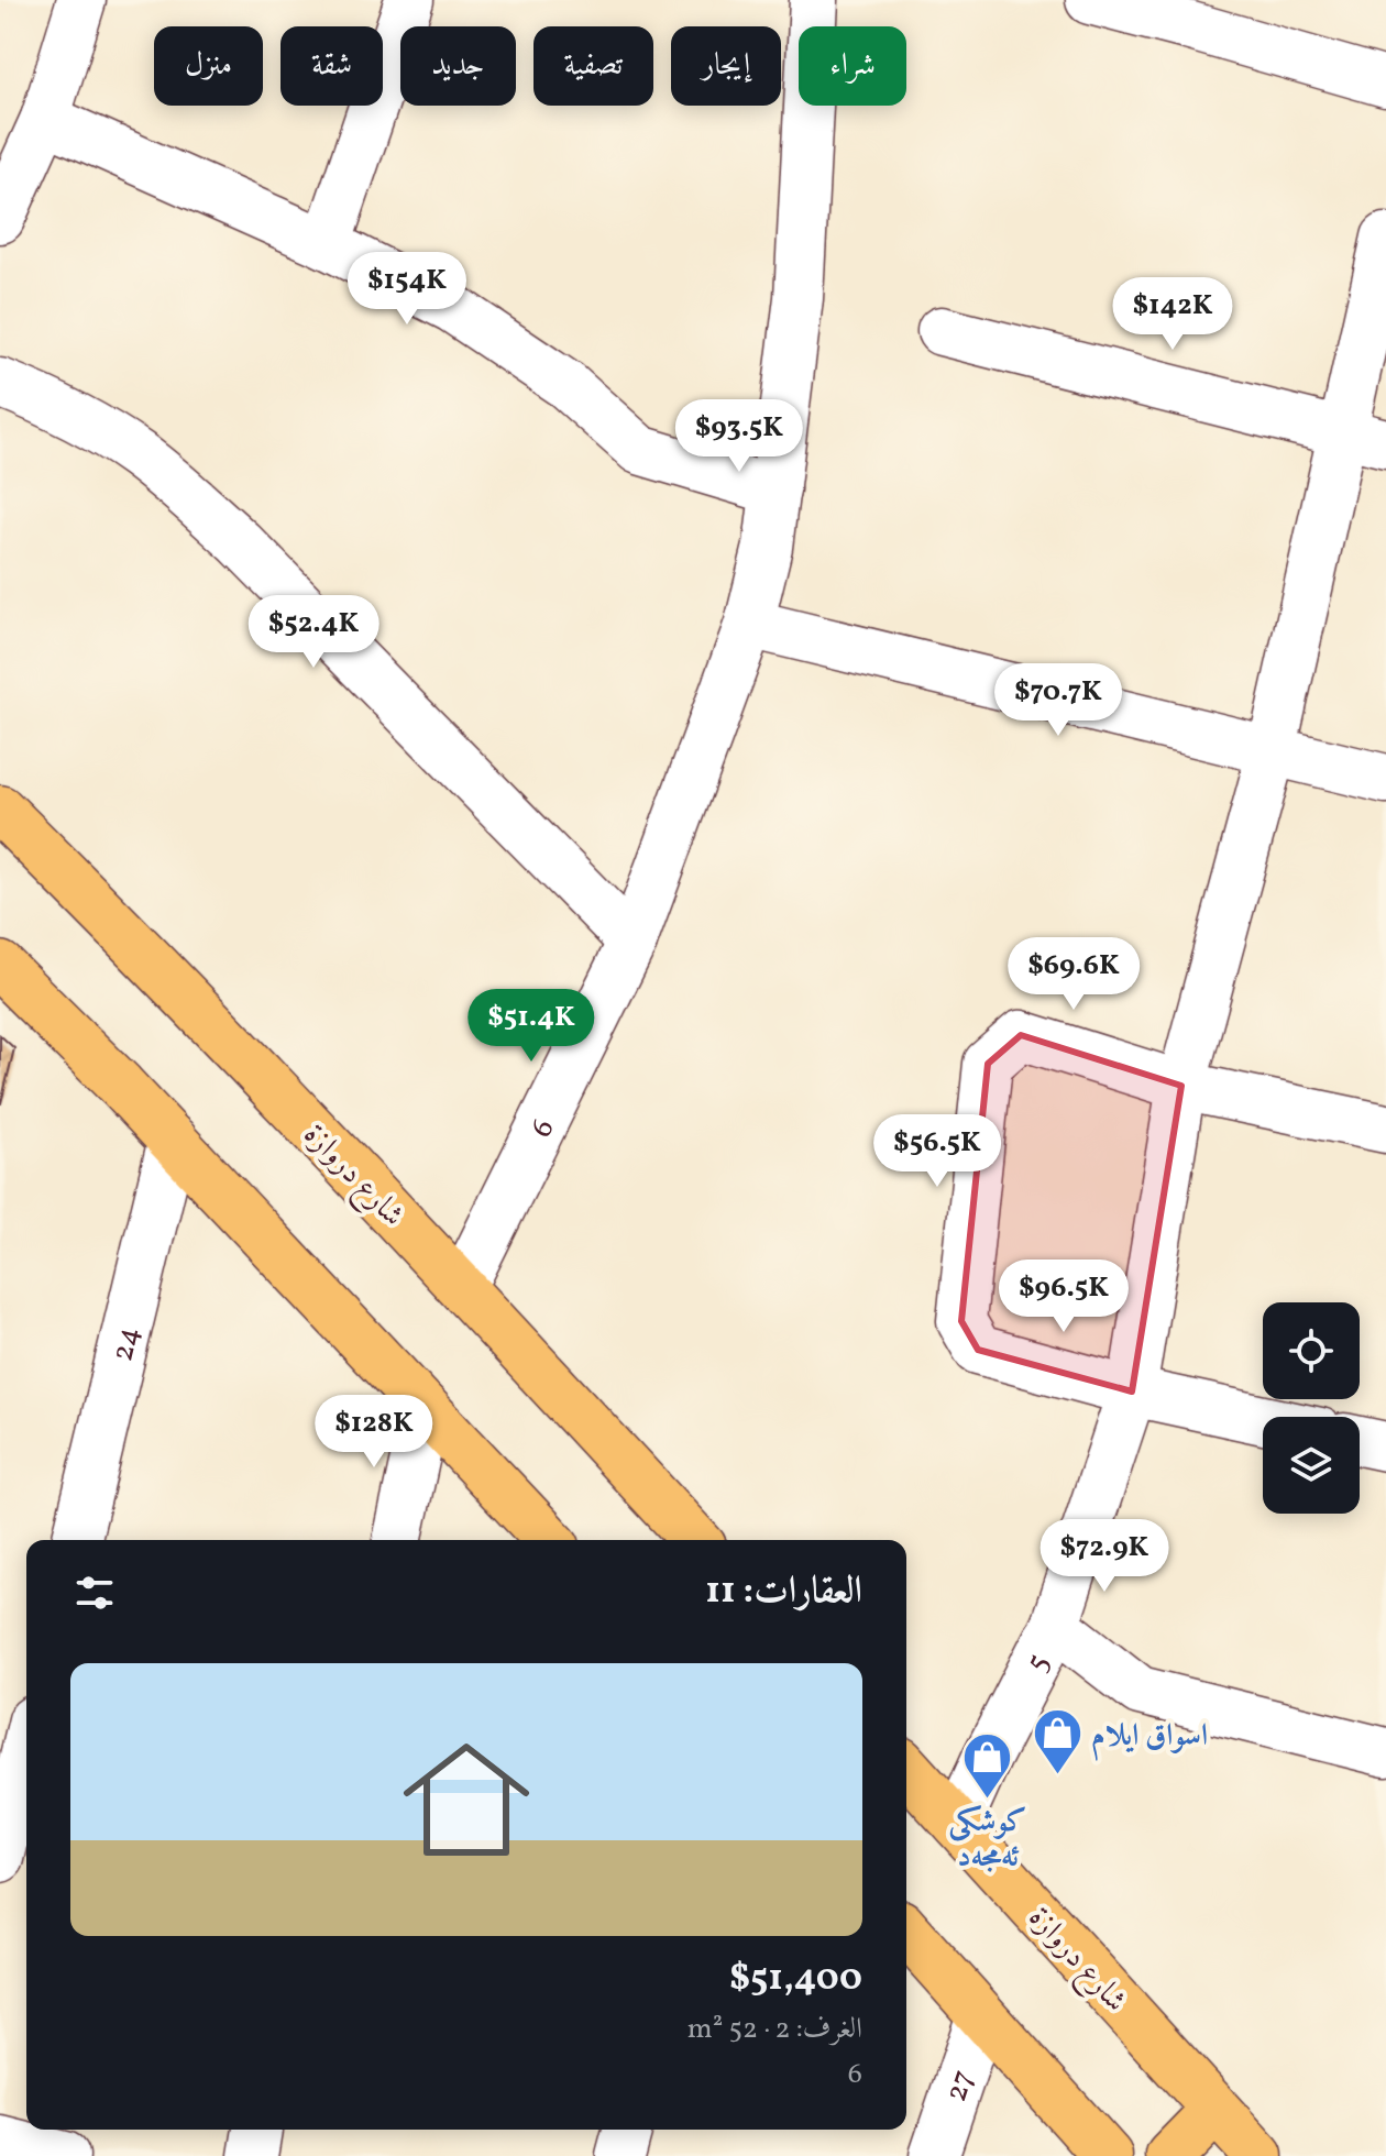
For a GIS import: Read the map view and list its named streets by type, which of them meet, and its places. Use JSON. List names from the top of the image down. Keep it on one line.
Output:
{"streets":{"main road":["شارع دروازة"],"street":["6","24","5","27"]},"crossings":[["6","شارع دروازة"],["شارع دروازة","5"]],"places":{"shop":["اسواق ایلام","کوشکی ئەمجەد"]},"page":{"chip":["شراء","إيجار","تصفية","جديد","شقة","منزل"],"price":["$154K","$142K","$93.5K","$52.4K","$70.7K","$69.6K","$51.4K","$56.5K","$96.5K","$128K","$72.9K"],"heading":"العقارات: 11","list":[{"name":"$51,400","note":"الغرف: 2 · 52 m² · 6"}]}}
